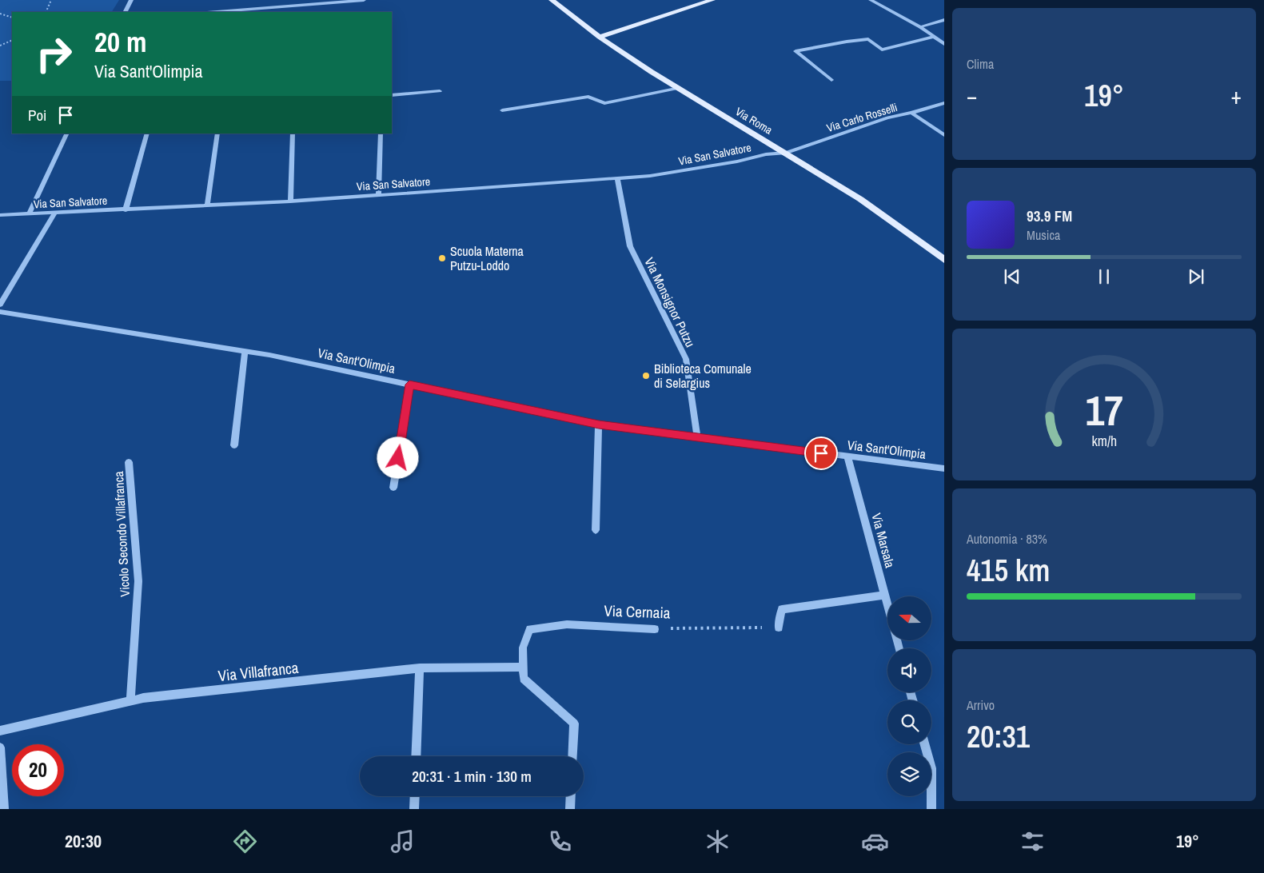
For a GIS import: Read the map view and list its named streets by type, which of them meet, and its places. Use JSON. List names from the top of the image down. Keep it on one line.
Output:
{"streets":{"main road":["Via Roma"],"street":["Via Carlo Rosselli","Via San Salvatore","Via Monsignor Putzu","Via Sant'Olimpia","Vicolo Secondo Villafranca","Via Marsala","Via Cernaia","Via Villafranca"]},"crossings":[["Via Carlo Rosselli","Via Roma"],["Via Carlo Rosselli","Via San Salvatore"],["Via Roma","Via San Salvatore"],["Via San Salvatore","Via Monsignor Putzu"],["Via Monsignor Putzu","Via Sant'Olimpia"],["Via Sant'Olimpia","Via Marsala"],["Vicolo Secondo Villafranca","Via Villafranca"],["Via Cernaia","Via Villafranca"]],"places":["Scuola Materna Putzu-Loddo","Biblioteca Comunale di Selargius"],"north":"left","page":{"tile":["Clima",["Autonomia · 83%","415 km"],["Arrivo","20:31"]],"turn":["20 m","Via Sant'Olimpia"],"heat":["−","19°","+"],"then":"Poi","song":["93.9 FM","Musica"],"limit":"20","trip":"20:31 · 1 min · 130 m","tabs":["20:30","19°"],"gauge":["17","km/h"]}}
